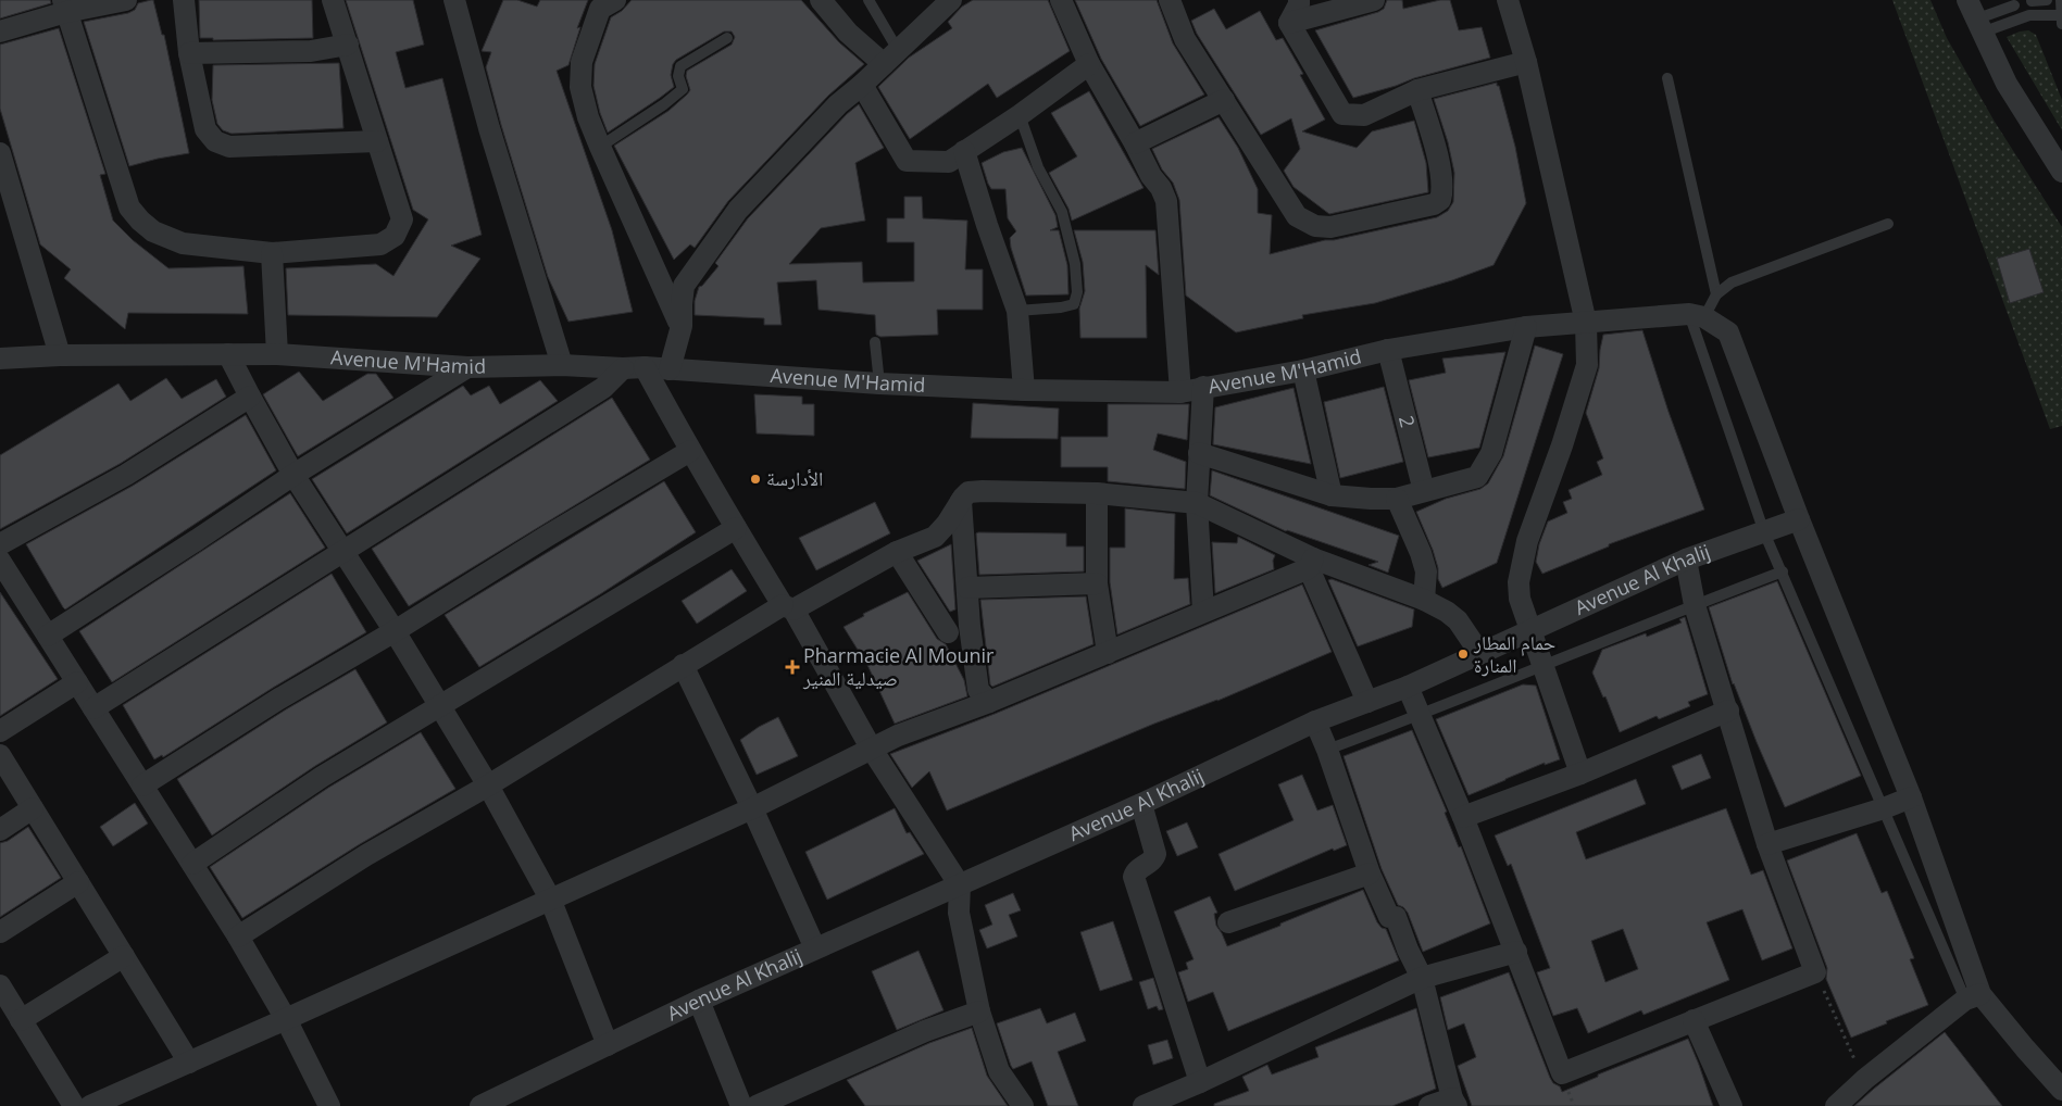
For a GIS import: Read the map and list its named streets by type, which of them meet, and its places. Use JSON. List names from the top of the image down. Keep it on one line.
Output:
{"streets":{"street":["Avenue M'Hamid","2","Avenue Al Khalij"]},"crossings":[["Avenue M'Hamid","2"]],"places":{"other":["الأدارسة","حمام المطار المنارة"],"health":["Pharmacie Al Mounir صيدلية المنير"]}}
